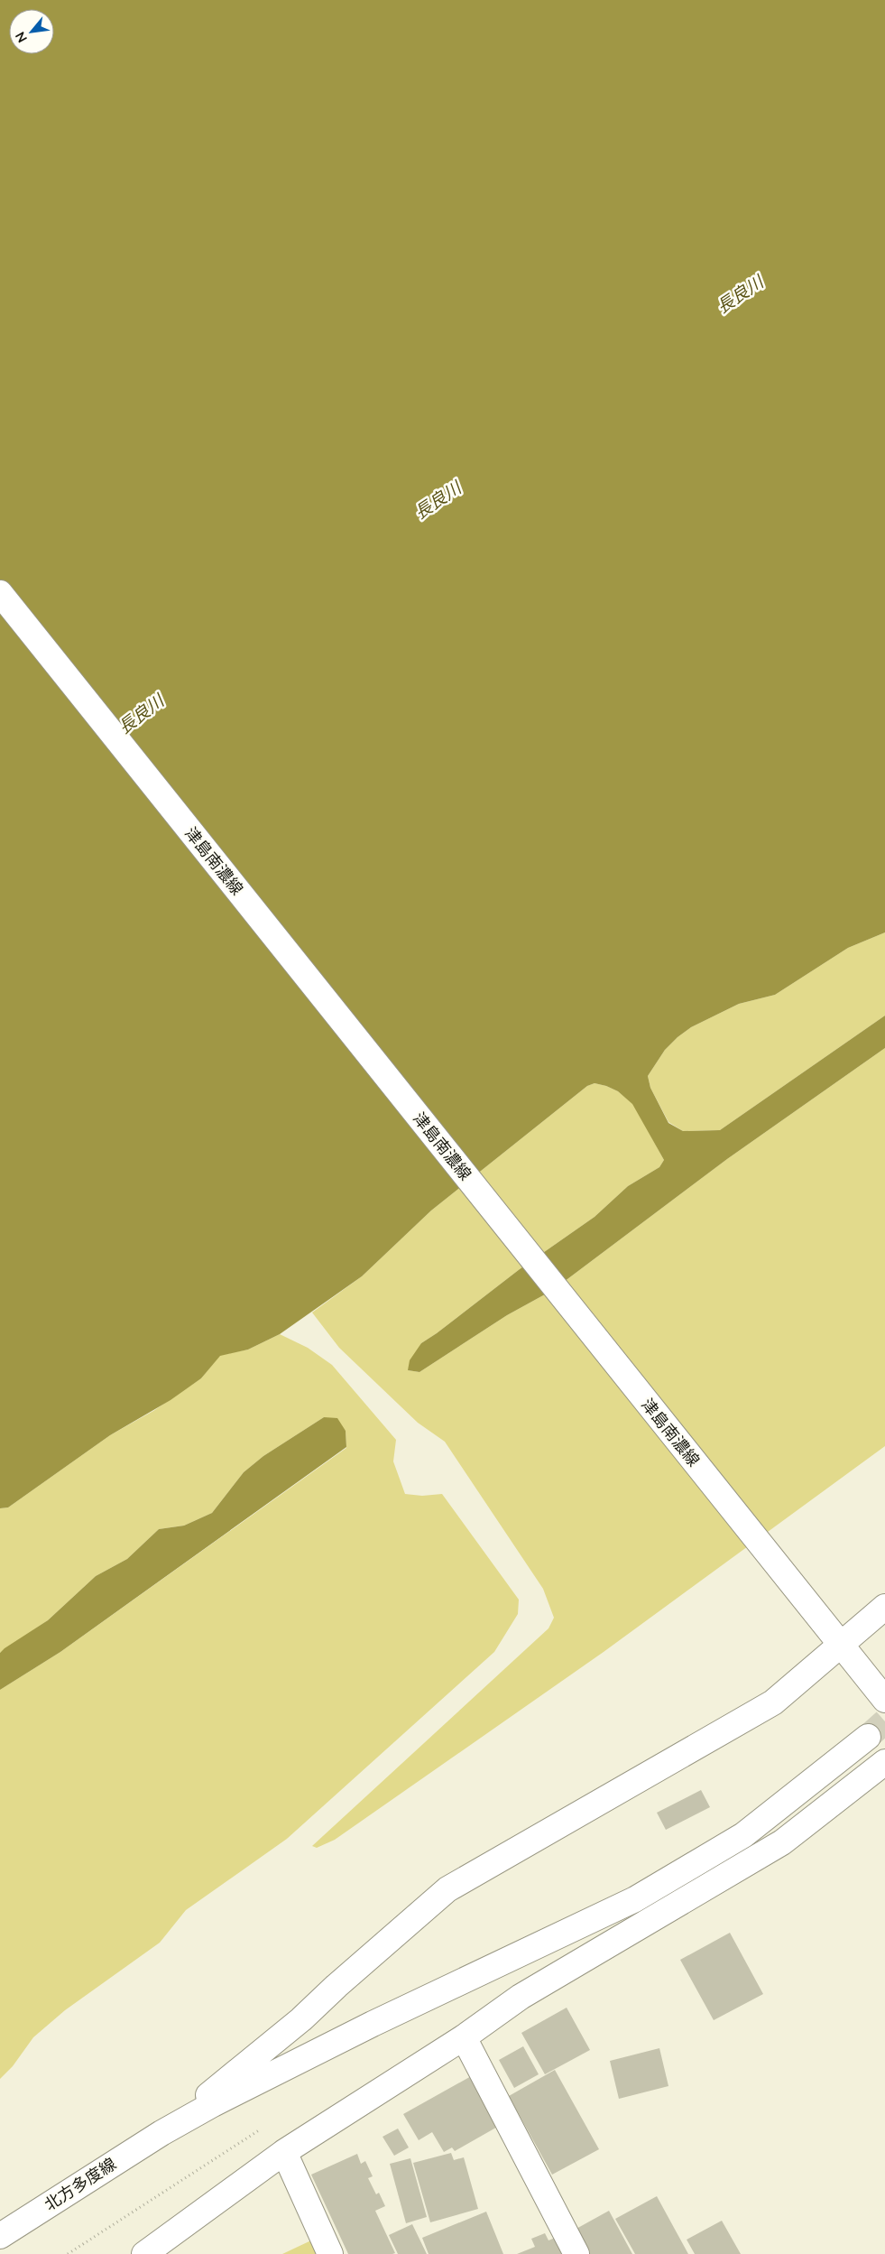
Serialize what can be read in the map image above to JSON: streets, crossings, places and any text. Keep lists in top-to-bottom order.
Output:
{
  "streets": {
    "main road": ["津島南濃線", "北方多度線"]
  },
  "water": ["長良川"],
  "north": "bottom left"
}
